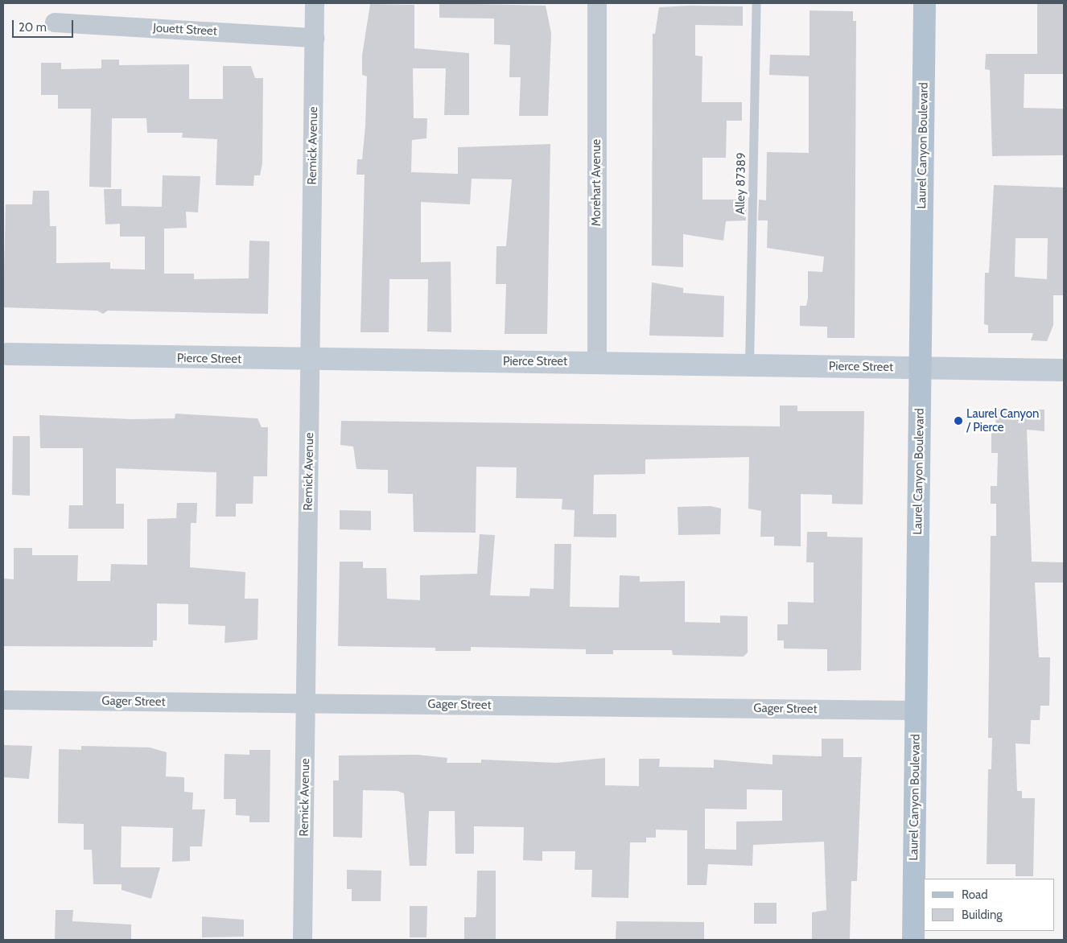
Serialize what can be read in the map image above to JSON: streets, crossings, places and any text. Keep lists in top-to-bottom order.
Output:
{
  "streets": {
    "main road": ["Laurel Canyon Boulevard"],
    "street": [
      "Jouett Street",
      "Remick Avenue",
      "Morehart Avenue",
      "Pierce Street",
      "Gager Street"
    ],
    "lane": ["Alley 87389"]
  },
  "crossings": [
    ["Jouett Street", "Remick Avenue"],
    ["Remick Avenue", "Pierce Street"],
    ["Remick Avenue", "Gager Street"],
    ["Laurel Canyon Boulevard", "Pierce Street"],
    ["Laurel Canyon Boulevard", "Gager Street"],
    ["Morehart Avenue", "Pierce Street"],
    ["Alley 87389", "Pierce Street"]
  ],
  "places": ["Laurel Canyon / Pierce"],
  "legend": ["Road", "Building"],
  "scale_bar": "20 m"
}
